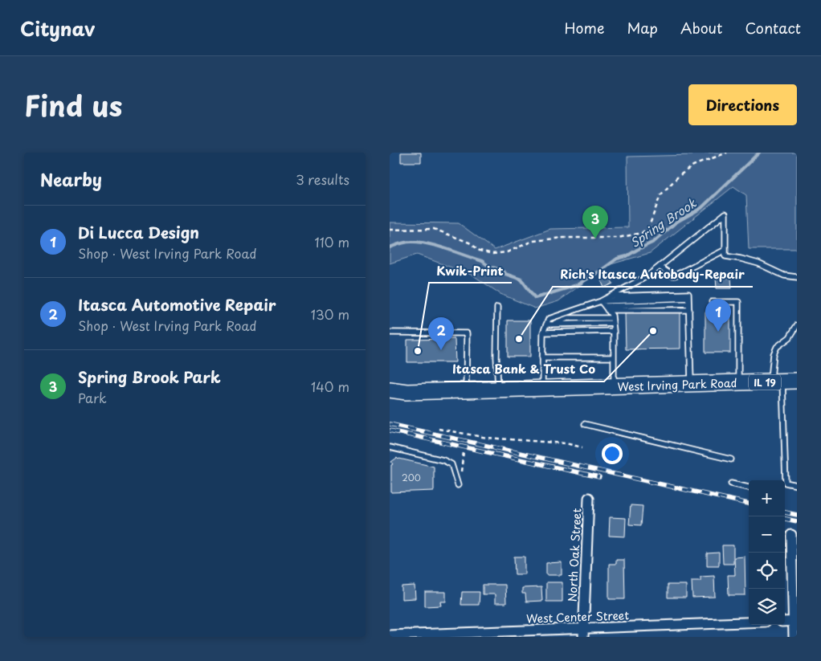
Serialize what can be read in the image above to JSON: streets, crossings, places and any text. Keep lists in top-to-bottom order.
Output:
{
  "streets": {
    "main road": ["IL 19", "West Irving Park Road"],
    "street": ["North Oak Street", "West Center Street"]
  },
  "crossings": [
    ["North Oak Street", "West Center Street"]
  ],
  "water": ["Spring Brook"],
  "places": ["Itasca Bank & Trust Co", "Rich's Itasca Autobody-Repair", "Kwik-Print"],
  "house_numbers": ["200"],
  "page": {
    "header": "Citynav",
    "nav": [
      "Home",
      "Map",
      "About",
      "Contact"
    ],
    "title": "Find us",
    "buttons": "Directions",
    "heading": ["Nearby", "3 results"],
    "list": [
      {
        "mark": "1",
        "name": "Di Lucca Design",
        "note": "Shop · West Irving Park Road",
        "value": "110 m"
      },
      {
        "mark": "2",
        "name": "Itasca Automotive Repair",
        "note": "Shop · West Irving Park Road",
        "value": "130 m"
      },
      {
        "mark": "3",
        "name": "Spring Brook Park",
        "note": "Park",
        "value": "140 m"
      }
    ],
    "pins": ["3", "1", "2"],
    "map_buttons": ["+", "−"]
  }
}
